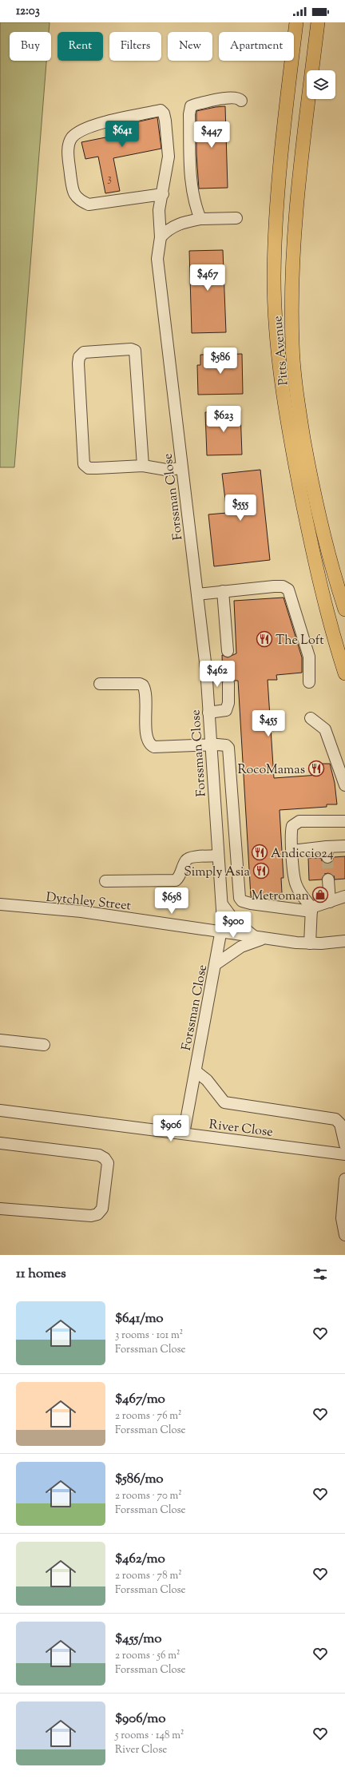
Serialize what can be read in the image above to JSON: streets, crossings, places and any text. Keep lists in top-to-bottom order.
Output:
{
  "streets": {
    "main road": ["Pitts Avenue"],
    "street": ["Forssman Close", "Dytchley Street", "River Close"]
  },
  "crossings": [
    ["Forssman Close", "Dytchley Street"],
    ["Forssman Close", "River Close"]
  ],
  "places": {
    "restaurant": [
      "The Loft",
      "RocoMamas",
      "Andiccio24",
      "Simply Asia"
    ],
    "shop": ["Metroman"]
  },
  "house_numbers": ["3"],
  "page": {
    "status": "12:03",
    "chip": [
      "Buy",
      "Rent",
      "Filters",
      "New",
      "Apartment"
    ],
    "price": [
      "$641",
      "$447",
      "$467",
      "$586",
      "$623",
      "$555",
      "$462",
      "$455",
      "$658",
      "$900",
      "$906"
    ],
    "heading": "11 homes",
    "list": [
      {
        "name": "$641/mo",
        "note": "3 rooms · 101 m² · Forssman Close"
      },
      {
        "name": "$467/mo",
        "note": "2 rooms · 76 m² · Forssman Close"
      },
      {
        "name": "$586/mo",
        "note": "2 rooms · 70 m² · Forssman Close"
      },
      {
        "name": "$462/mo",
        "note": "2 rooms · 78 m² · Forssman Close"
      },
      {
        "name": "$455/mo",
        "note": "2 rooms · 56 m² · Forssman Close"
      },
      {
        "name": "$906/mo",
        "note": "5 rooms · 148 m² · River Close"
      }
    ]
  }
}
